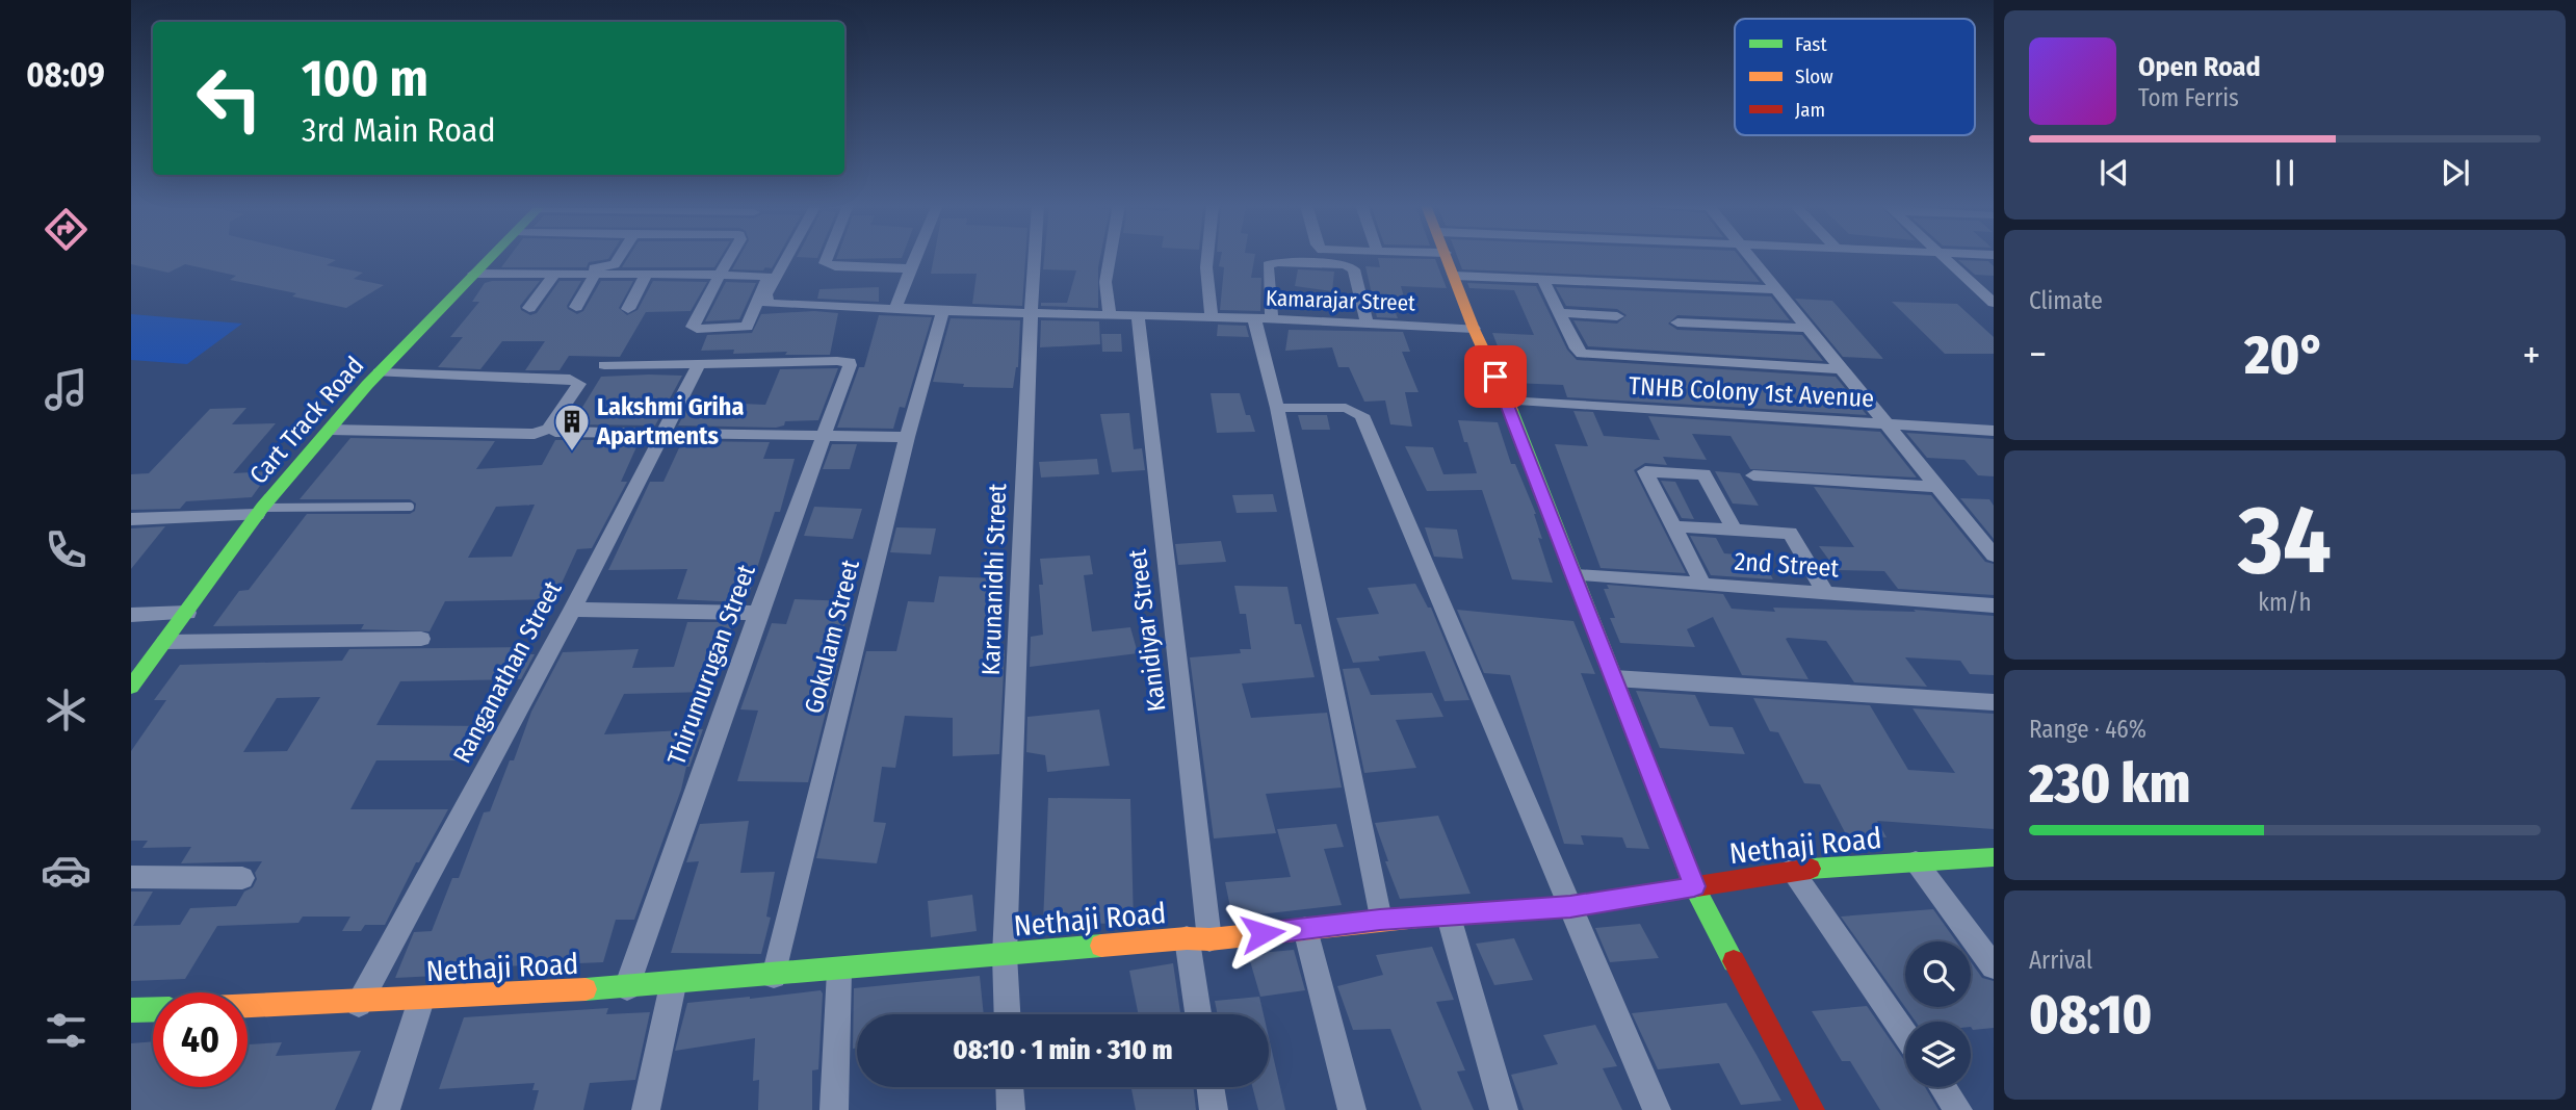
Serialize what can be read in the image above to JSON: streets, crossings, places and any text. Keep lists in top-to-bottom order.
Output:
{
  "streets": {
    "street": [
      "Kamarajar Street",
      "TNHB Colony 1st Avenue",
      "Cart Track Road",
      "2nd Street",
      "Karunanidhi Street",
      "Kanidiyar Street",
      "Gokulam Street",
      "Thirumurugan Street",
      "Ranganathan Street",
      "Nethaji Road"
    ]
  },
  "crossings": [
    ["Kamarajar Street", "Karunanidhi Street"],
    ["Kamarajar Street", "Kanidiyar Street"],
    ["Kamarajar Street", "Gokulam Street"],
    ["Karunanidhi Street", "Nethaji Road"],
    ["Kanidiyar Street", "Nethaji Road"],
    ["Gokulam Street", "Nethaji Road"],
    ["Thirumurugan Street", "Ranganathan Street"],
    ["Thirumurugan Street", "Nethaji Road"],
    ["Ranganathan Street", "Nethaji Road"]
  ],
  "places": {
    "building": ["Lakshmi Griha Apartments"]
  },
  "legend": ["Fast", "Slow", "Jam"],
  "page": {
    "tabs": "08:09",
    "turn": ["100 m", "3rd Main Road"],
    "song": ["Open Road", "Tom Ferris"],
    "tile": [
      "Climate",
      ["34", "km/h"],
      ["Range · 46%", "230 km"],
      ["Arrival", "08:10"]
    ],
    "heat": ["−", "20°", "+"],
    "limit": "40",
    "trip": "08:10 · 1 min · 310 m"
  }
}
